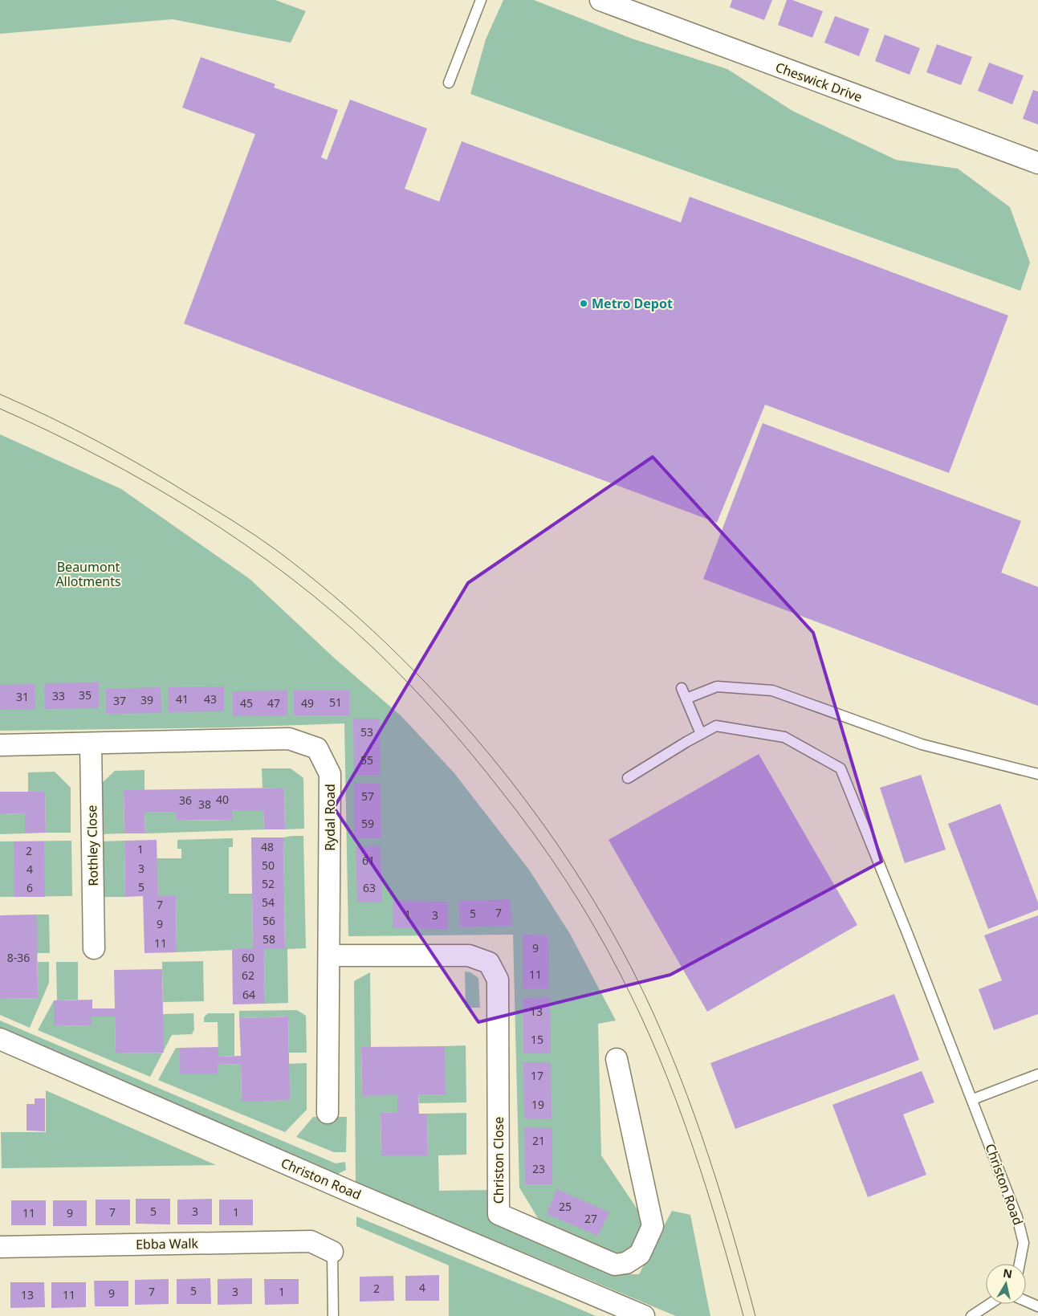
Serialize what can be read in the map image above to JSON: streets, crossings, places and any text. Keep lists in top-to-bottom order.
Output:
{
  "streets": {
    "street": [
      "Cheswick Drive",
      "Rydal Road",
      "Rothley Close",
      "Christon Close",
      "Christon Road",
      "Ebba Walk"
    ]
  },
  "crossings": [
    ["Rydal Road", "Rothley Close"],
    ["Rydal Road", "Christon Close"]
  ],
  "parks": ["Beaumont Allotments"],
  "places": ["Metro Depot"],
  "house_numbers": [
    "35",
    "33",
    "31",
    "41",
    "43",
    "39",
    "37",
    "51",
    "45",
    "47",
    "49",
    "53",
    "55",
    "57",
    "40",
    "36",
    "38",
    "59",
    "48",
    "1",
    "2",
    "61",
    "50",
    "3",
    "4",
    "52",
    "5",
    "6",
    "63",
    "54",
    "7",
    "7",
    "5",
    "1",
    "3",
    "56",
    "9",
    "58",
    "11",
    "9",
    "8-36",
    "60",
    "11",
    "62",
    "64",
    "13",
    "15",
    "17",
    "19",
    "21",
    "23",
    "25",
    "5",
    "3",
    "7",
    "1",
    "11",
    "9",
    "27",
    "4",
    "2",
    "5",
    "7",
    "3",
    "1",
    "9",
    "13",
    "11"
  ],
  "north": "top"
}
